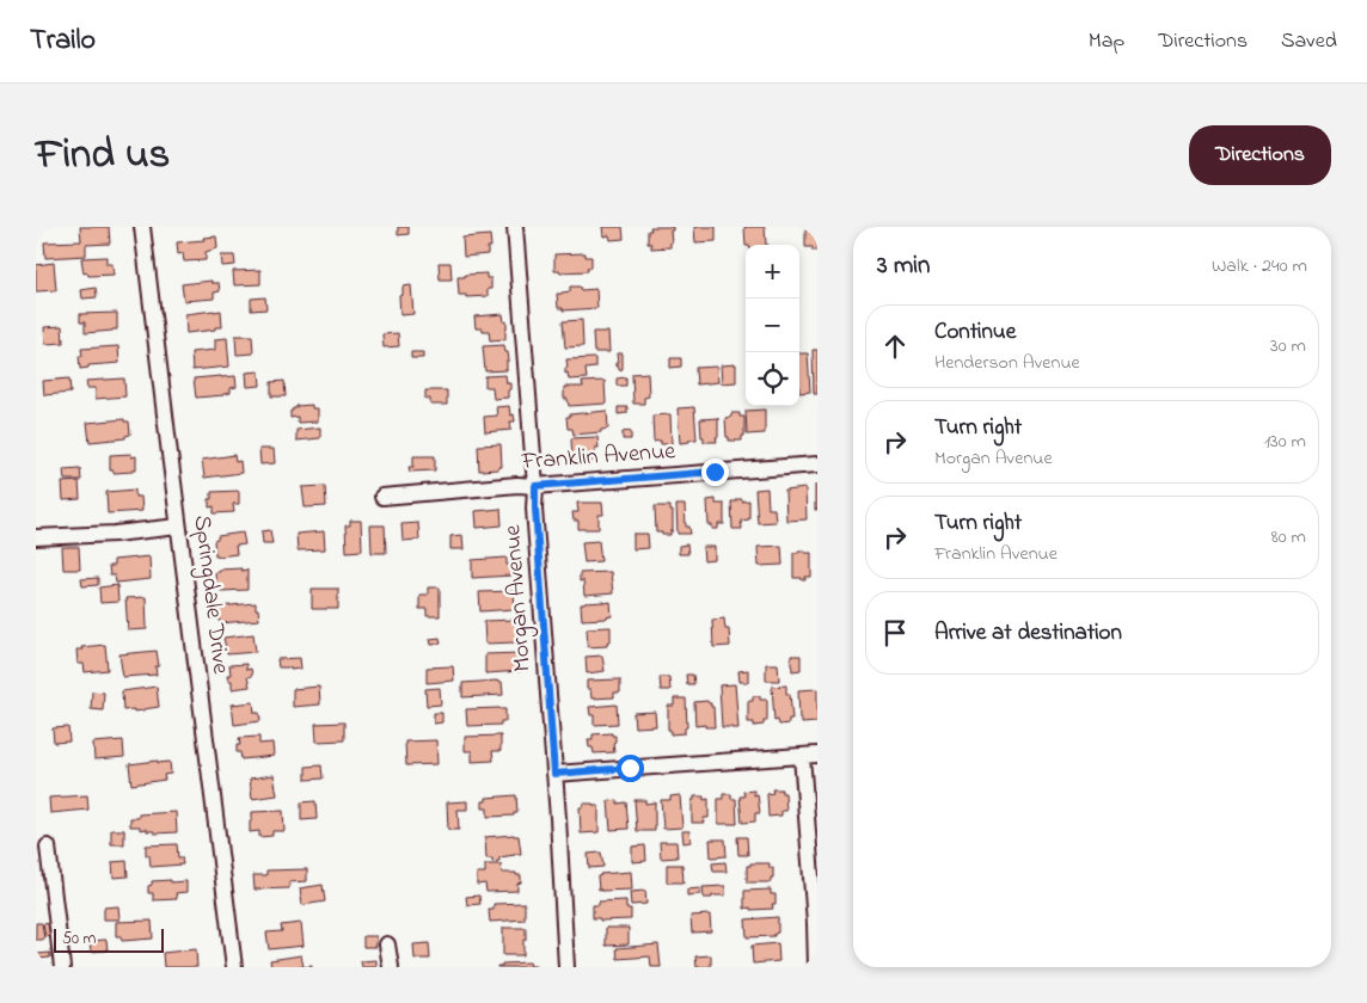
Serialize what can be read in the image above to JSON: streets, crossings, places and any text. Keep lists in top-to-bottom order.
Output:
{
  "streets": {
    "street": ["Franklin Avenue", "Springdale Drive", "Morgan Avenue"]
  },
  "crossings": [
    ["Franklin Avenue", "Morgan Avenue"]
  ],
  "scale_bar": "50 m",
  "page": {
    "header": "Trailo",
    "nav": ["Map", "Directions", "Saved"],
    "title": "Find us",
    "buttons": "Directions",
    "heading": ["3 min", "Walk · 240 m"],
    "map_buttons": ["+", "−"],
    "list": [
      ["Continue", "Henderson Avenue", "30 m"],
      ["Turn right", "Morgan Avenue", "130 m"],
      ["Turn right", "Franklin Avenue", "80 m"],
      "Arrive at destination"
    ],
    "scale": "50 m"
  }
}
